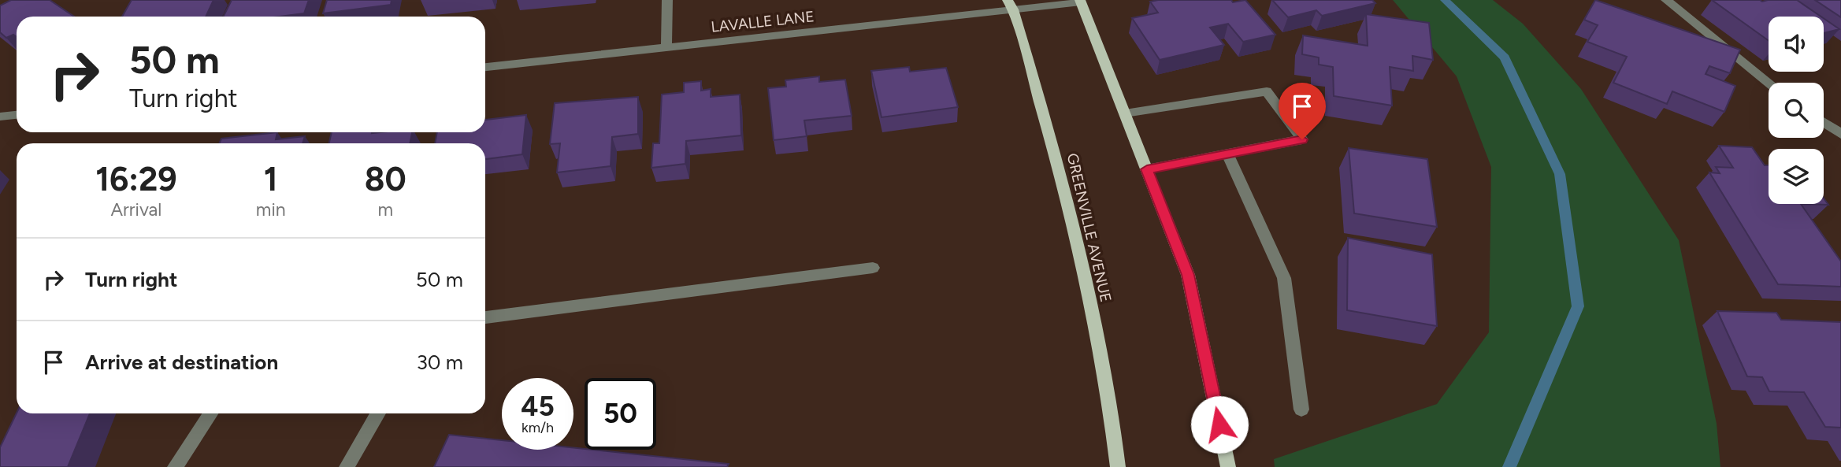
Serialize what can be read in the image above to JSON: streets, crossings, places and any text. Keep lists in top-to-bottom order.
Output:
{
  "streets": {
    "main road": ["GREENVILLE AVENUE"],
    "street": ["LAVALLE LANE"]
  },
  "crossings": [
    ["LAVALLE LANE", "GREENVILLE AVENUE"]
  ],
  "page": {
    "turn": ["50 m", "Turn right"],
    "eta": [
      "16:29",
      "Arrival",
      "1",
      "min",
      "80",
      "m"
    ],
    "list": [
      {
        "name": "Turn right",
        "value": "50 m"
      },
      {
        "name": "Arrive at destination",
        "value": "30 m"
      }
    ],
    "speed": "45 km/h",
    "limit": "50"
  }
}
